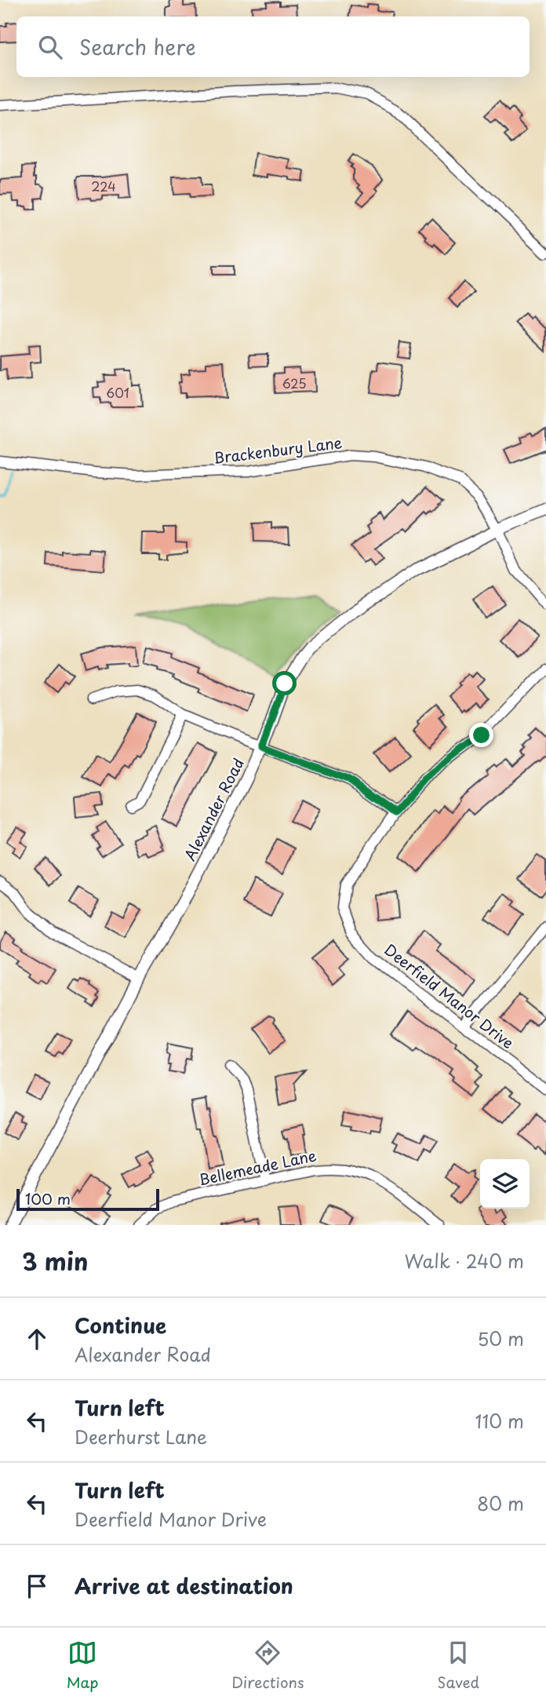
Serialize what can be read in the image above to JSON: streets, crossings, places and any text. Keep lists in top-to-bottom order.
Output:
{
  "streets": {
    "street": [
      "Brackenbury Lane",
      "Alexander Road",
      "Deerfield Manor Drive",
      "Bellemeade Lane"
    ]
  },
  "crossings": [
    ["Brackenbury Lane", "Alexander Road"]
  ],
  "house_numbers": ["224", "625", "601"],
  "scale_bar": "100 m",
  "page": {
    "search": "Search here",
    "scale": "100 m",
    "heading": ["3 min", "Walk · 240 m"],
    "list": [
      ["Continue", "Alexander Road", "50 m"],
      ["Turn left", "Deerhurst Lane", "110 m"],
      ["Turn left", "Deerfield Manor Drive", "80 m"],
      "Arrive at destination"
    ],
    "nav": ["Map", "Directions", "Saved"]
  }
}
